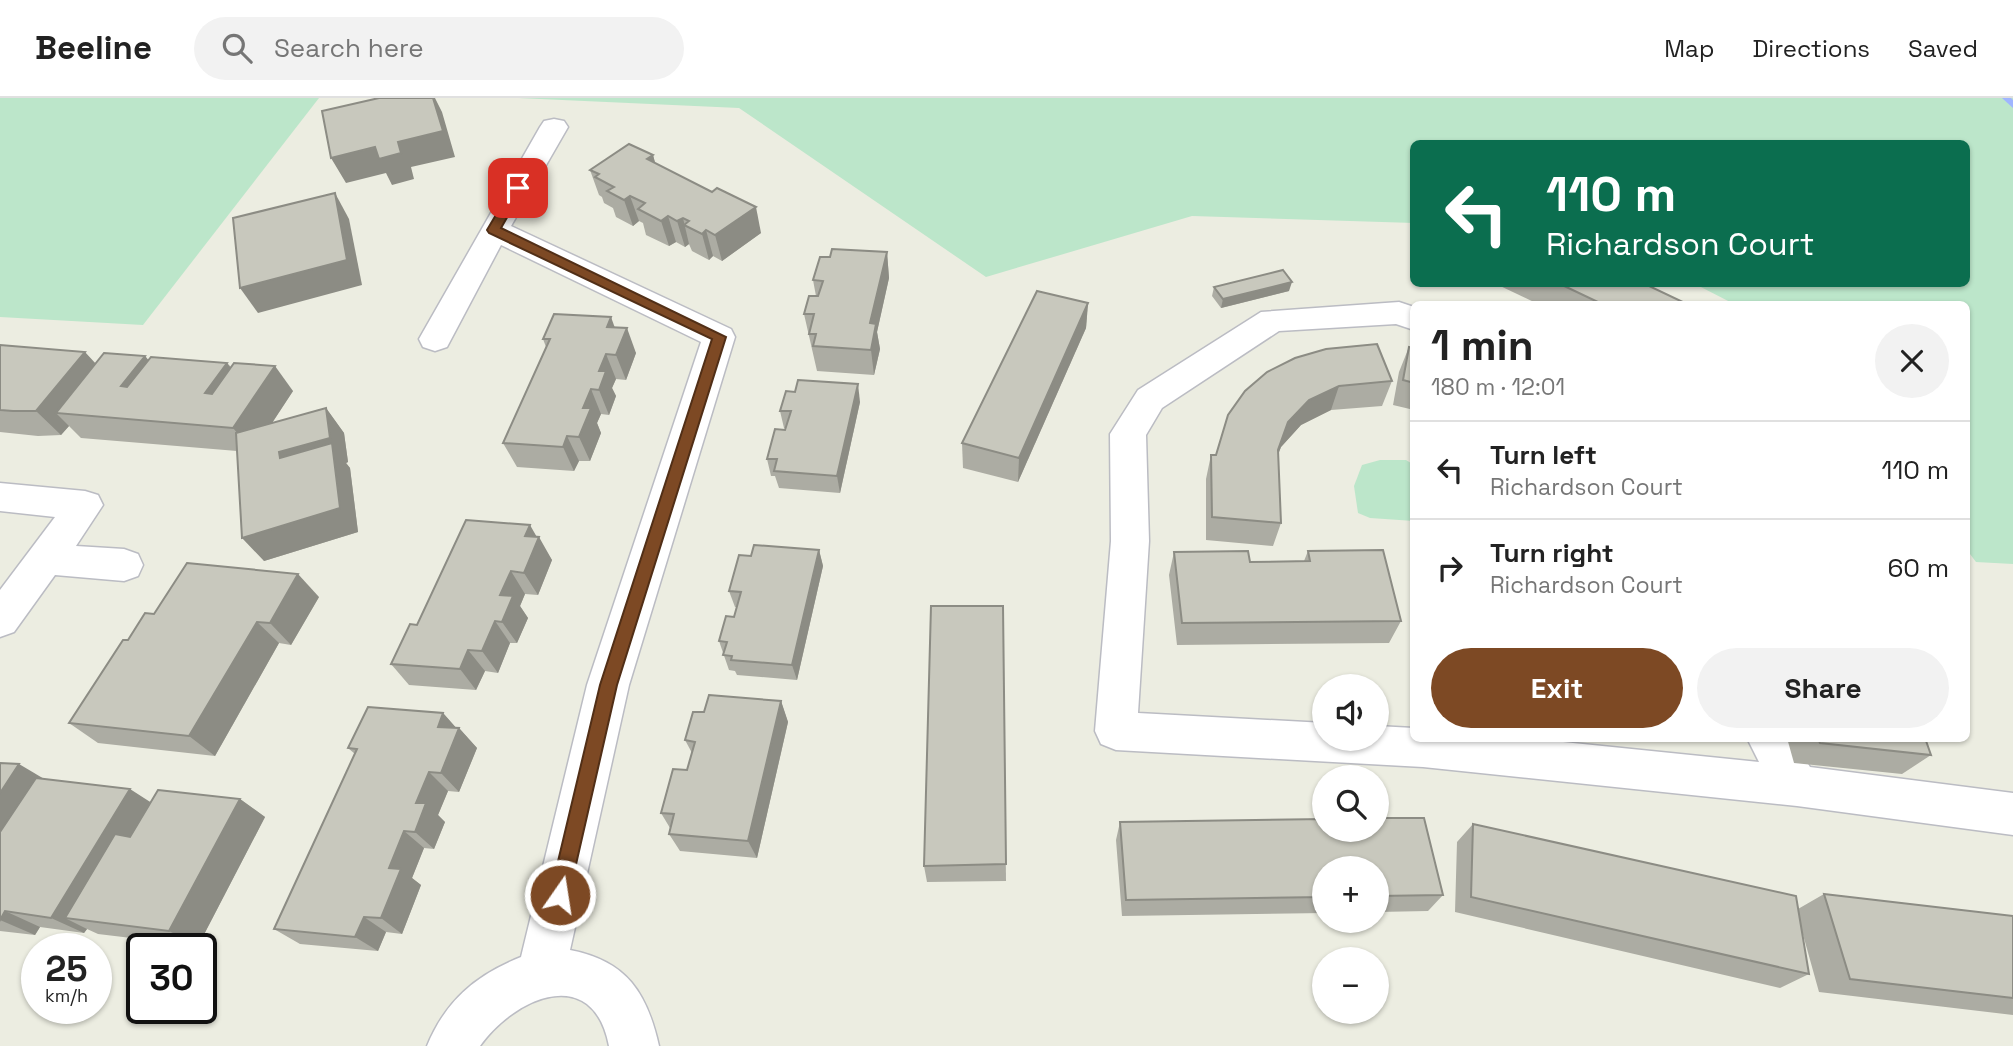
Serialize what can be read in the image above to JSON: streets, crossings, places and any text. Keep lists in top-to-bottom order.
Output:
{
  "page": {
    "header": "Beeline",
    "search": "Search here",
    "nav": ["Map", "Directions", "Saved"],
    "turn": ["110 m", "Richardson Court"],
    "heading": ["1 min", "180 m · 12:01"],
    "list": [
      {
        "name": "Turn left",
        "note": "Richardson Court",
        "value": "110 m"
      },
      {
        "name": "Turn right",
        "note": "Richardson Court",
        "value": "60 m"
      }
    ],
    "buttons": ["Exit", "Share"],
    "map_buttons": ["+", "−"],
    "speed": "25 km/h",
    "limit": "30"
  }
}
